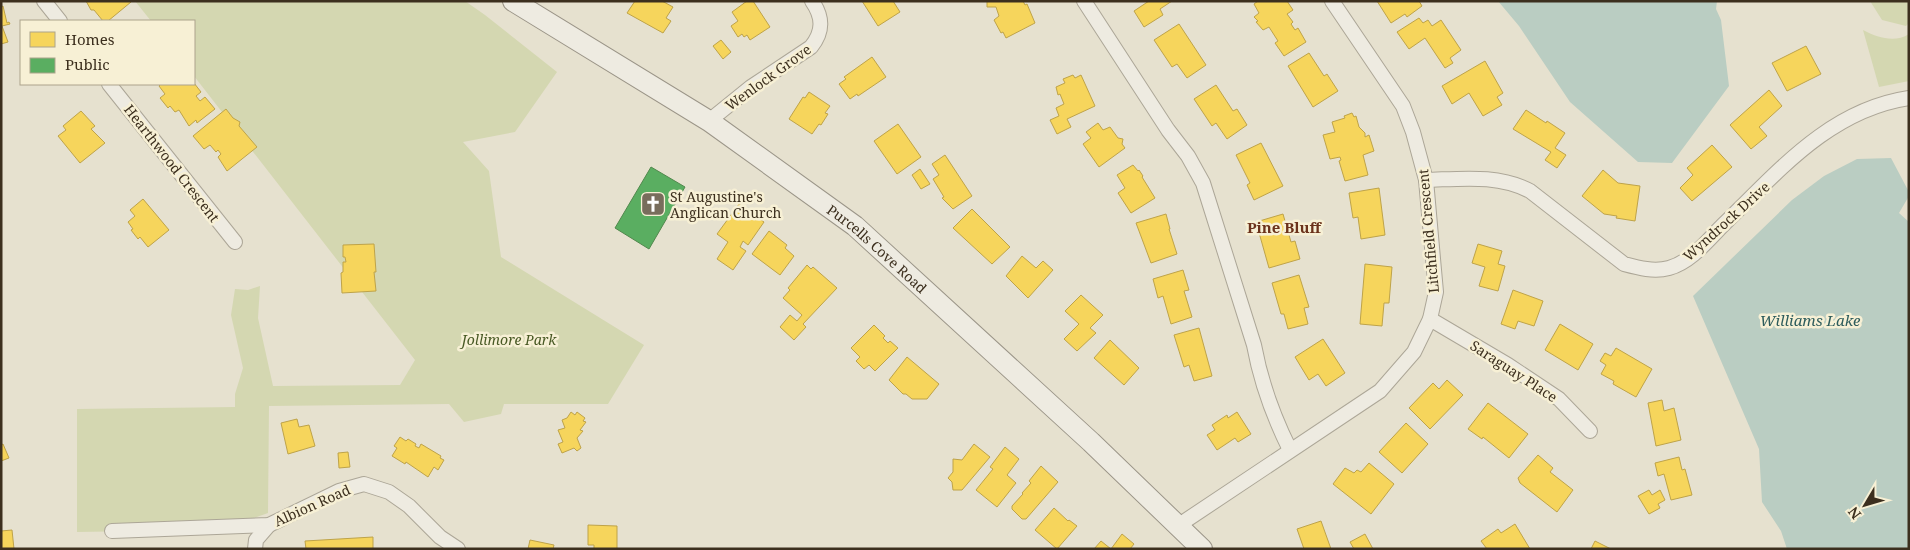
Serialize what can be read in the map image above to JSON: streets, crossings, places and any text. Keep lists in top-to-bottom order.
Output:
{
  "streets": {
    "main road": ["Purcells Cove Road"],
    "street": [
      "Wenlock Grove",
      "Hearthwood Crescent",
      "Wyndrock Drive",
      "Litchfield Crescent",
      "Saraguay Place",
      "Albion Road"
    ]
  },
  "crossings": [
    ["Wenlock Grove", "Purcells Cove Road"],
    ["Wyndrock Drive", "Litchfield Crescent"],
    ["Litchfield Crescent", "Purcells Cove Road"],
    ["Litchfield Crescent", "Saraguay Place"]
  ],
  "districts": ["Pine Bluff"],
  "water": ["Williams Lake"],
  "parks": ["Jollimore Park"],
  "places": {
    "church": ["St Augustine's Anglican Church"]
  },
  "legend": ["Homes", "Public"],
  "north": "bottom left"
}
